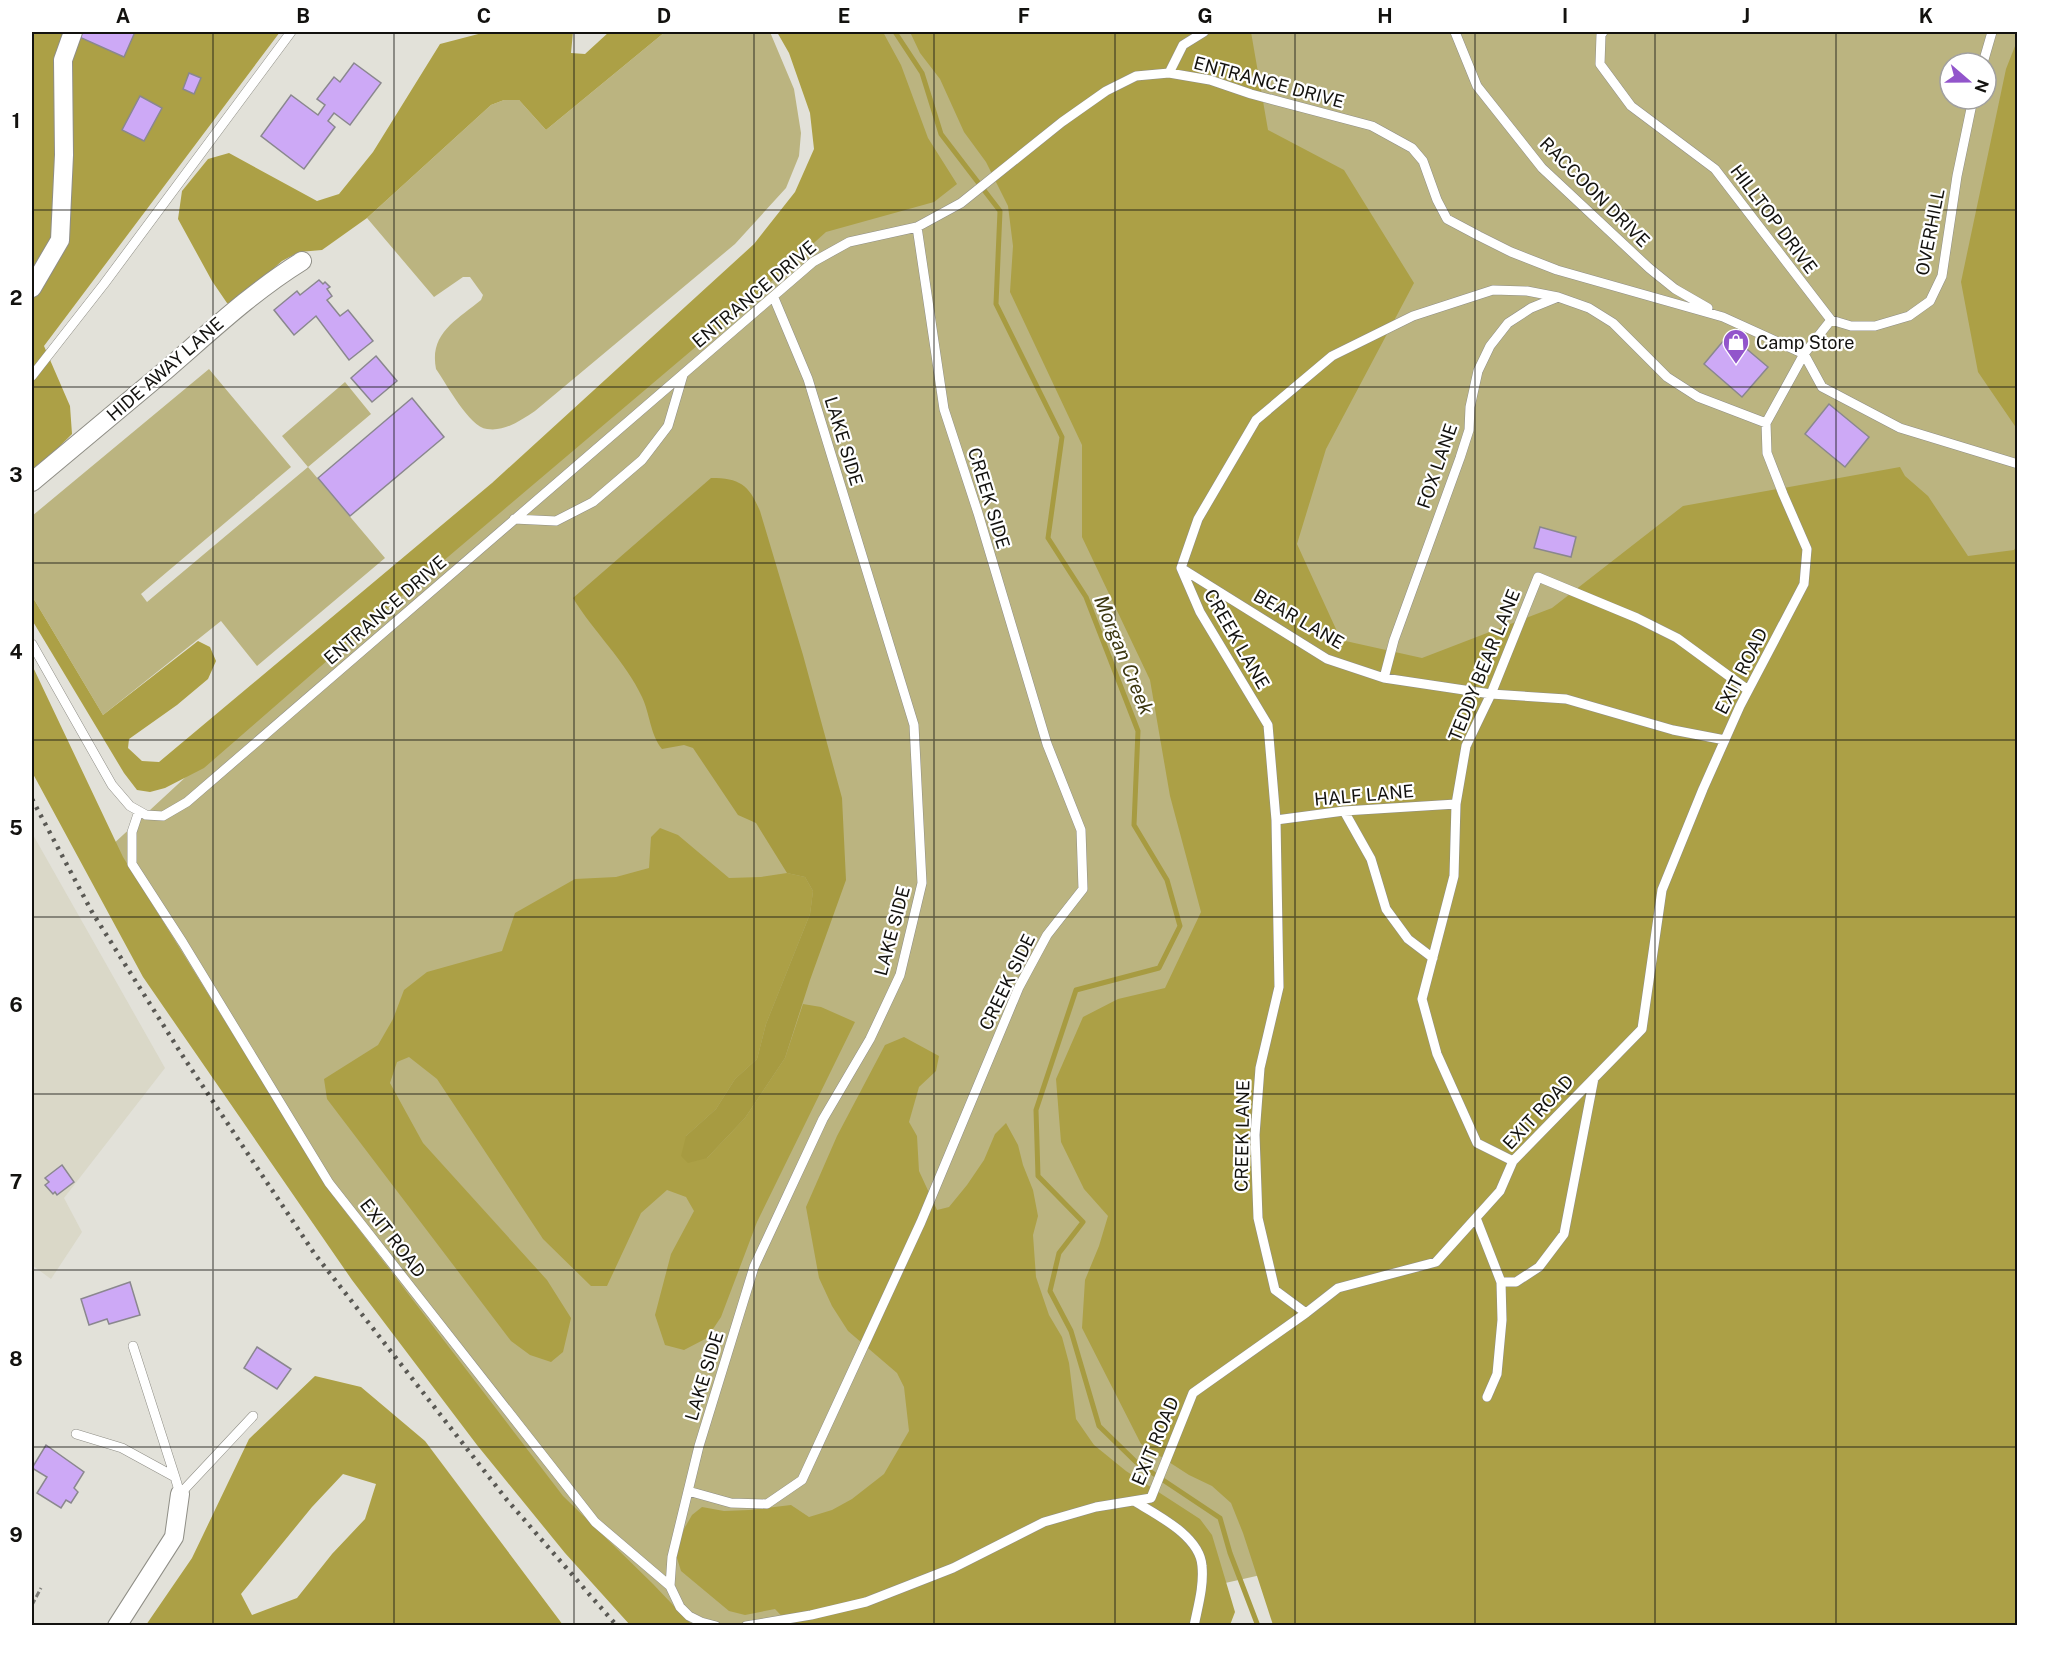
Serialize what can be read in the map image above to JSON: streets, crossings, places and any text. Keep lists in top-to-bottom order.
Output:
{
  "streets": {
    "street": ["HIDE AWAY LANE"],
    "lane": [
      "ENTRANCE DRIVE",
      "RACCOON DRIVE",
      "HILLTOP DRIVE",
      "OVERHILL",
      "LAKE SIDE",
      "FOX LANE",
      "CREEK SIDE",
      "BEAR LANE",
      "CREEK LANE",
      "TEDDY BEAR LANE",
      "EXIT ROAD",
      "HALF LANE"
    ]
  },
  "crossings": [
    ["ENTRANCE DRIVE", "RACCOON DRIVE"],
    ["ENTRANCE DRIVE", "LAKE SIDE"],
    ["ENTRANCE DRIVE", "CREEK SIDE"],
    ["ENTRANCE DRIVE", "EXIT ROAD"],
    ["HILLTOP DRIVE", "OVERHILL"],
    ["LAKE SIDE", "CREEK SIDE"],
    ["LAKE SIDE", "EXIT ROAD"],
    ["FOX LANE", "BEAR LANE"],
    ["BEAR LANE", "CREEK LANE"],
    ["BEAR LANE", "TEDDY BEAR LANE"],
    ["BEAR LANE", "EXIT ROAD"],
    ["CREEK LANE", "EXIT ROAD"],
    ["CREEK LANE", "HALF LANE"],
    ["TEDDY BEAR LANE", "EXIT ROAD"],
    ["TEDDY BEAR LANE", "HALF LANE"]
  ],
  "water": ["Morgan Creek"],
  "places": {
    "shop": ["Camp Store"]
  },
  "north": "right",
  "grid": {
    "columns": [
      "A",
      "B",
      "C",
      "D",
      "E",
      "F",
      "G",
      "H",
      "I",
      "J",
      "K"
    ],
    "rows": [
      "1",
      "2",
      "3",
      "4",
      "5",
      "6",
      "7",
      "8",
      "9"
    ]
  }
}
